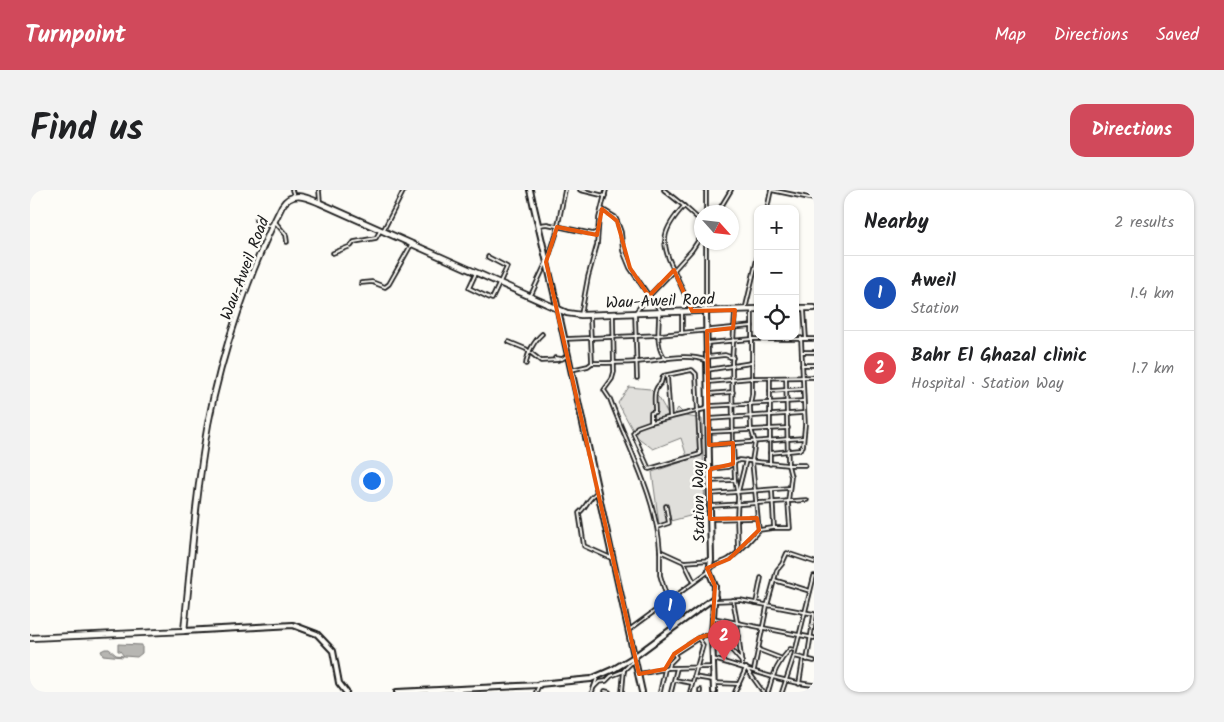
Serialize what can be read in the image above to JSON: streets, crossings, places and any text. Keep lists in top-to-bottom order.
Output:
{
  "streets": {
    "main road": ["Wau-Aweil Road"],
    "street": ["Station Way"]
  },
  "crossings": [
    ["Wau-Aweil Road", "Station Way"]
  ],
  "north": "bottom right",
  "page": {
    "header": "Turnpoint",
    "nav": ["Map", "Directions", "Saved"],
    "title": "Find us",
    "buttons": "Directions",
    "heading": ["Nearby", "2 results"],
    "map_buttons": ["+", "−"],
    "list": [
      {
        "mark": "1",
        "name": "Aweil",
        "note": "Station",
        "value": "1.4 km"
      },
      {
        "mark": "2",
        "name": "Bahr El Ghazal clinic",
        "note": "Hospital · Station Way",
        "value": "1.7 km"
      }
    ],
    "pins": ["1", "2"]
  }
}
